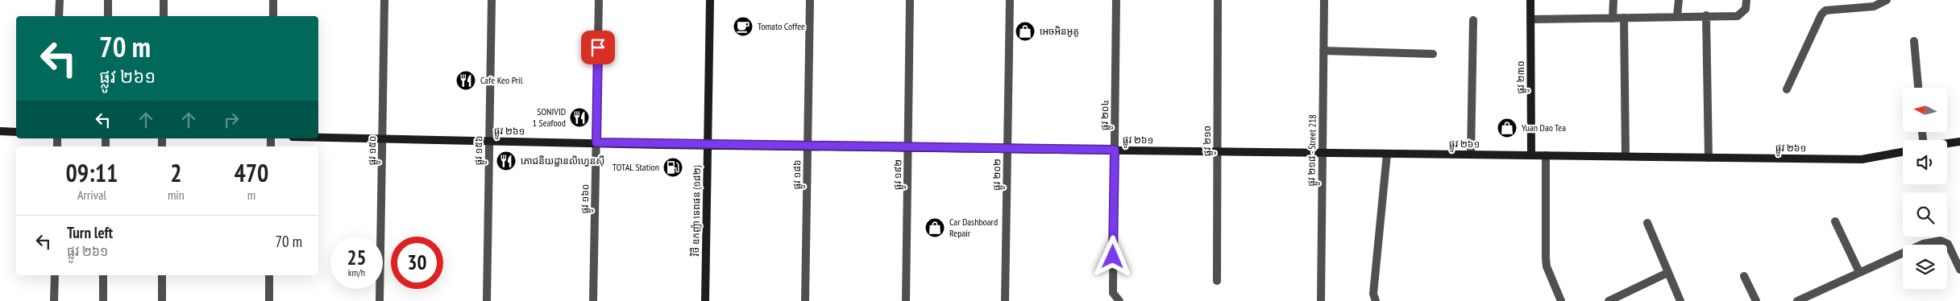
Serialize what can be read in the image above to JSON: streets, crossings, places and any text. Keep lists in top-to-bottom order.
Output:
{
  "streets": {
    "street": [
      "ផ្លូវ ២៣០",
      "ផ្លូវ ២០៤",
      "ផ្លូវ ២៦១",
      "ផ្លូវ ២១០",
      "ផ្លូវ ១៥០",
      "ផ្លូវ ១៥៦",
      "ផ្លូវ ២១៨ - Street 218",
      "ផ្លូវ ១៨៦",
      "ផ្លូវ ១៩២",
      "ផ្លូវ ២០២",
      "ផ្លូវ ១៦០",
      "វិថី ឧកញ៉ា ទេពផន (១៨២)"
    ]
  },
  "crossings": [
    ["ផ្លូវ ២៣០", "ផ្លូវ ២៦១"],
    ["ផ្លូវ ២០៤", "ផ្លូវ ២៦១"],
    ["ផ្លូវ ២៦១", "ផ្លូវ ២១០"],
    ["ផ្លូវ ២៦១", "ផ្លូវ ១៥០"],
    ["ផ្លូវ ២៦១", "ផ្លូវ ១៥៦"],
    ["ផ្លូវ ២៦១", "ផ្លូវ ២១៨ - Street 218"],
    ["ផ្លូវ ២៦១", "ផ្លូវ ១៨៦"],
    ["ផ្លូវ ២៦១", "ផ្លូវ ១៩២"],
    ["ផ្លូវ ២៦១", "ផ្លូវ ២០២"],
    ["ផ្លូវ ២៦១", "ផ្លូវ ១៦០"],
    ["ផ្លូវ ២៦១", "វិថី ឧកញ៉ា ទេពផន (១៨២)"]
  ],
  "places": {
    "cafe": ["Tomato Coffee"],
    "shop": ["អេចអិនអូតូ", "Yuan Dao Tea", "Car Dashboard Repair"],
    "restaurant": ["Cafe Keo Pril", "SONIVID 1 Seafood", "ភោជនីយដ្ឋានលិហ្វេនសុី"],
    "fuel station": ["TOTAL Station"]
  },
  "north": "left",
  "page": {
    "turn": ["70 m", "ផ្លូវ ២៦១"],
    "eta": [
      "09:11",
      "Arrival",
      "2",
      "min",
      "470",
      "m"
    ],
    "list": [
      {
        "name": "Turn left",
        "note": "ផ្លូវ ២៦១",
        "value": "70 m"
      }
    ],
    "speed": "25 km/h",
    "limit": "30"
  }
}
